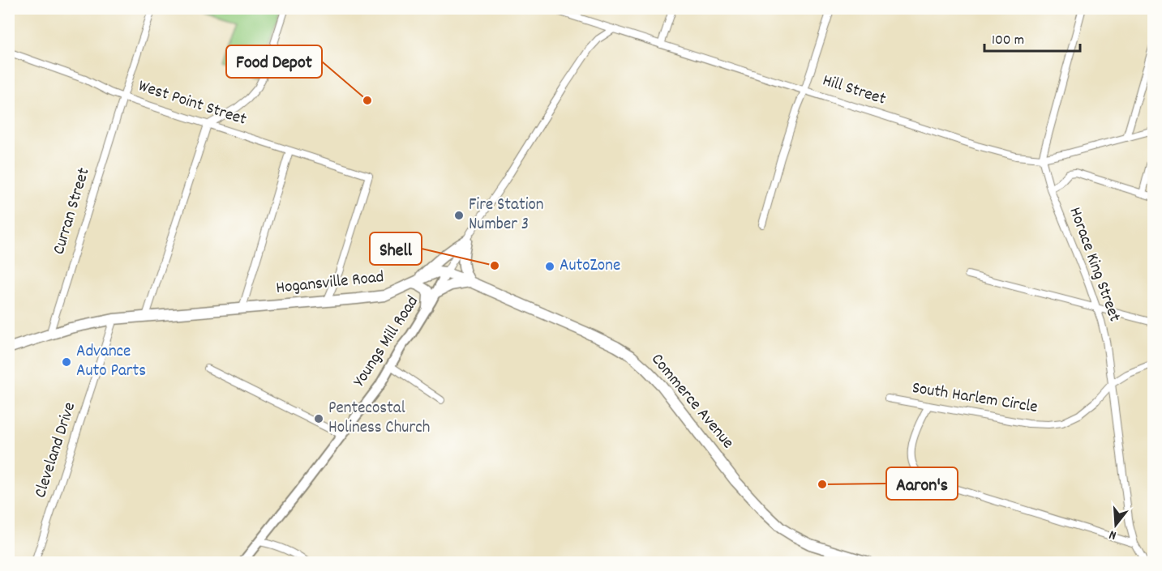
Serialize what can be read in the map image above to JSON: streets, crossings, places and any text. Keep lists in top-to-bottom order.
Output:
{
  "streets": {
    "main road": ["Hogansville Road", "Commerce Avenue"],
    "street": [
      "Hill Street",
      "West Point Street",
      "Curran Street",
      "Horace King Street",
      "Youngs Mill Road",
      "South Harlem Circle",
      "Cleveland Drive"
    ]
  },
  "crossings": [
    ["Hill Street", "Horace King Street"],
    ["West Point Street", "Curran Street"],
    ["West Point Street", "Hogansville Road"],
    ["Curran Street", "Hogansville Road"],
    ["Horace King Street", "South Harlem Circle"],
    ["Hogansville Road", "Youngs Mill Road"],
    ["Hogansville Road", "Commerce Avenue"],
    ["Hogansville Road", "Cleveland Drive"],
    ["Youngs Mill Road", "Commerce Avenue"]
  ],
  "places": [
    "Food Depot",
    "Fire Station Number 3",
    "Shell",
    "AutoZone",
    "Advance Auto Parts",
    "Pentecostal Holiness Church",
    "Aaron's"
  ],
  "scale_bar": "100 m",
  "north": "bottom"
}
